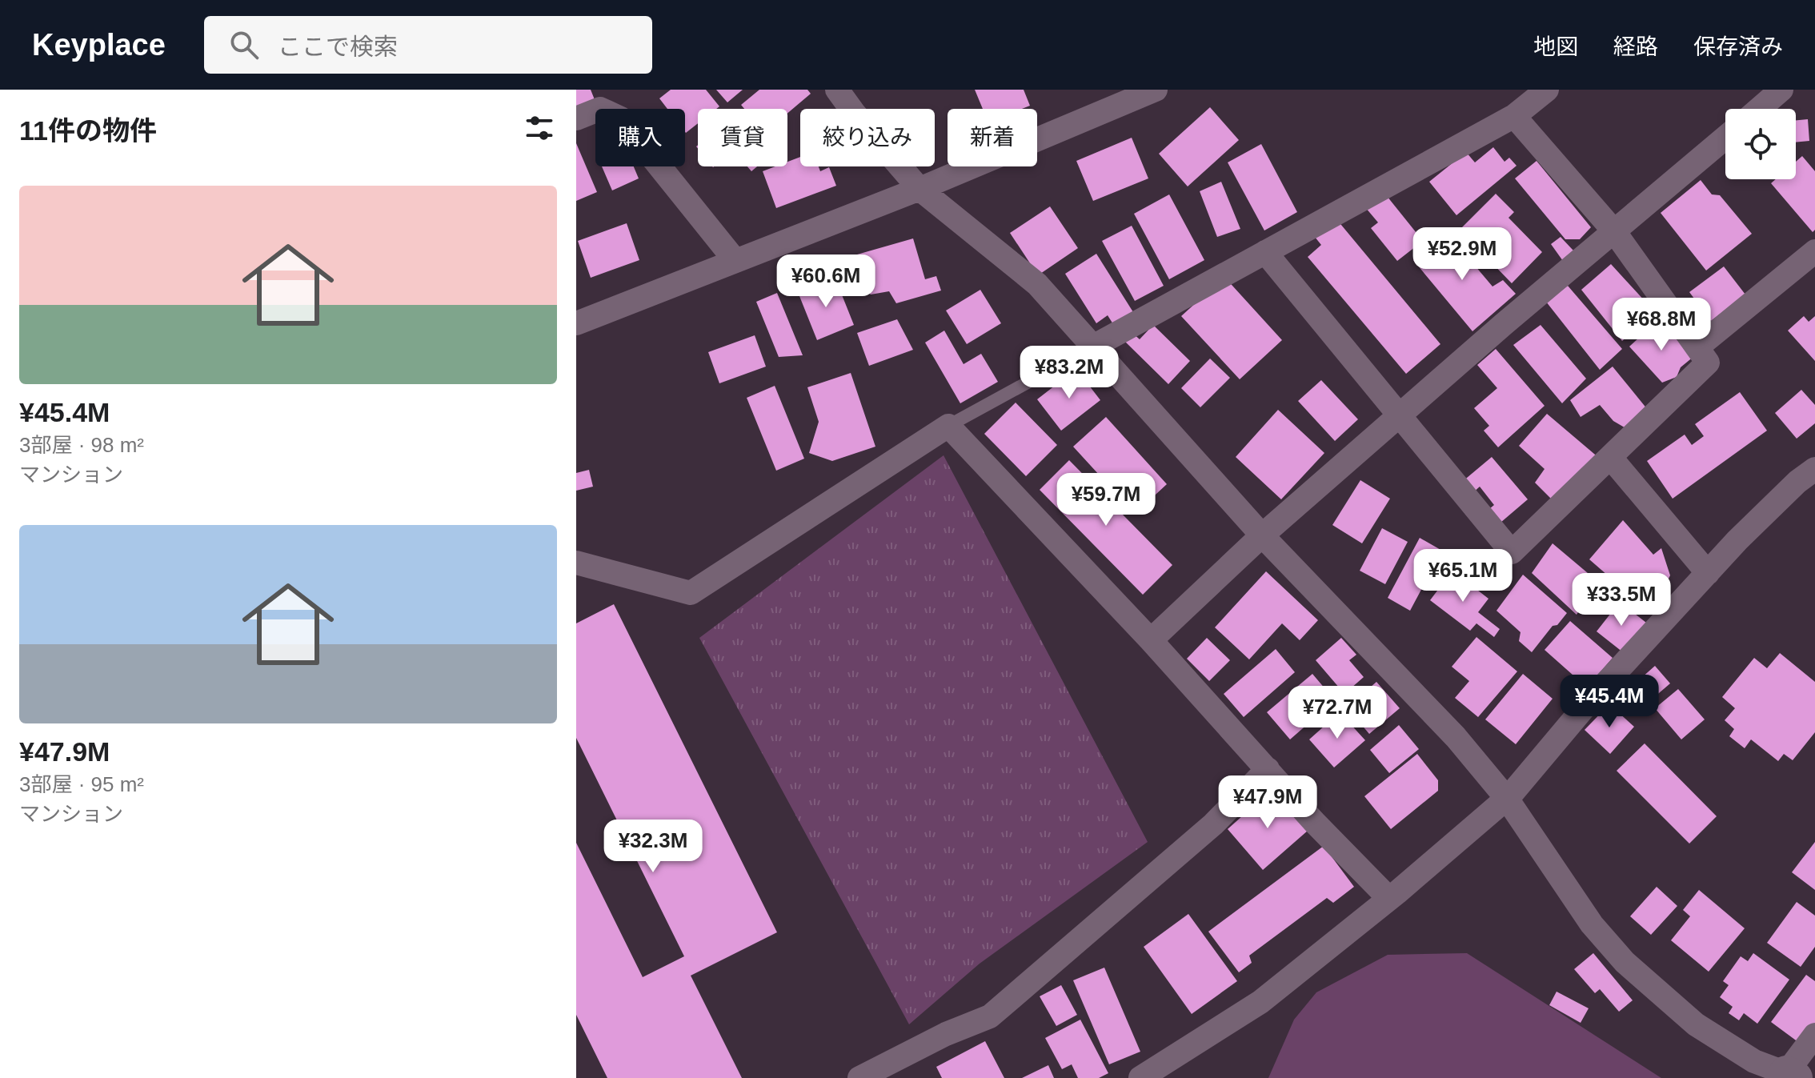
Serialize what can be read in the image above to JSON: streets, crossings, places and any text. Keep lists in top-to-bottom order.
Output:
{
  "page": {
    "header": "Keyplace",
    "search": "ここで検索",
    "nav": ["地図", "経路", "保存済み"],
    "heading": "11件の物件",
    "chip": [
      "購入",
      "賃貸",
      "絞り込み",
      "新着"
    ],
    "list": [
      {
        "name": "¥45.4M",
        "note": "3部屋 · 98 m² · マンション"
      },
      {
        "name": "¥47.9M",
        "note": "3部屋 · 95 m² · マンション"
      }
    ],
    "price": [
      "¥52.9M",
      "¥60.6M",
      "¥68.8M",
      "¥83.2M",
      "¥59.7M",
      "¥65.1M",
      "¥33.5M",
      "¥45.4M",
      "¥72.7M",
      "¥47.9M",
      "¥32.3M"
    ]
  }
}
